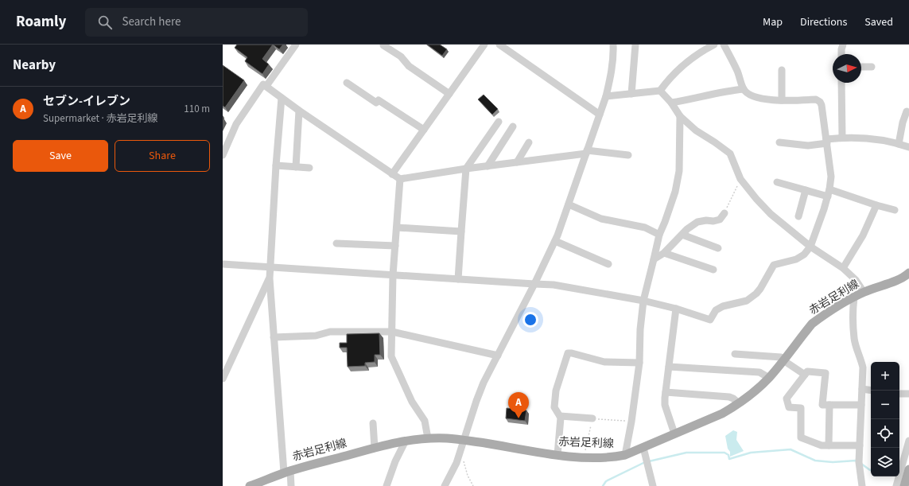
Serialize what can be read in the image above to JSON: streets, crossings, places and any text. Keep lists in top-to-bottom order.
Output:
{
  "streets": {
    "main road": ["赤岩足利線"]
  },
  "north": "right",
  "page": {
    "header": "Roamly",
    "search": "Search here",
    "nav": ["Map", "Directions", "Saved"],
    "heading": "Nearby",
    "list": [
      {
        "mark": "A",
        "name": "セブン-イレブン",
        "note": "Supermarket · 赤岩足利線",
        "value": "110 m"
      }
    ],
    "buttons": ["Save", "Share"],
    "map_buttons": ["+", "−"],
    "pins": "A"
  }
}
